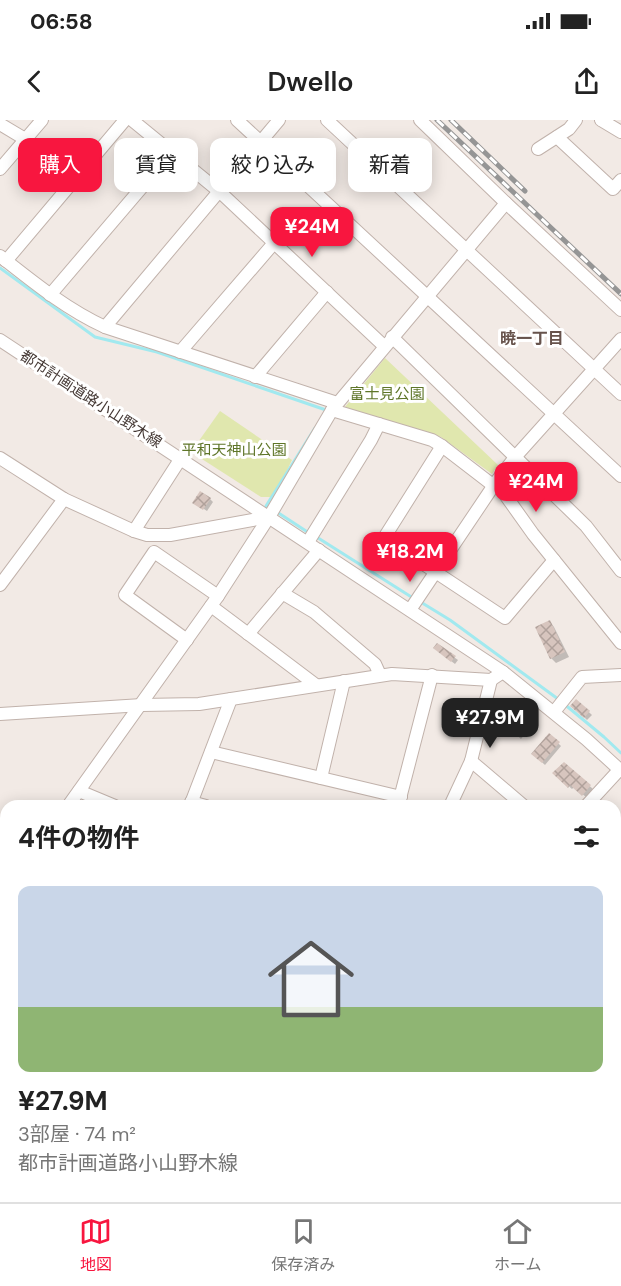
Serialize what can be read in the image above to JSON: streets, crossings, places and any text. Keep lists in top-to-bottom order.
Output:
{
  "streets": {
    "street": ["都市計画道路小山野木線"]
  },
  "districts": ["暁一丁目"],
  "parks": ["富士見公園", "平和天神山公園"],
  "page": {
    "status": "06:58",
    "header": "Dwello",
    "chip": [
      "購入",
      "賃貸",
      "絞り込み",
      "新着"
    ],
    "price": [
      "¥24M",
      "¥24M",
      "¥18.2M",
      "¥27.9M"
    ],
    "heading": "4件の物件",
    "list": [
      {
        "name": "¥27.9M",
        "note": "3部屋 · 74 m² · 都市計画道路小山野木線"
      }
    ],
    "tabs": ["地図", "保存済み", "ホーム"]
  }
}
